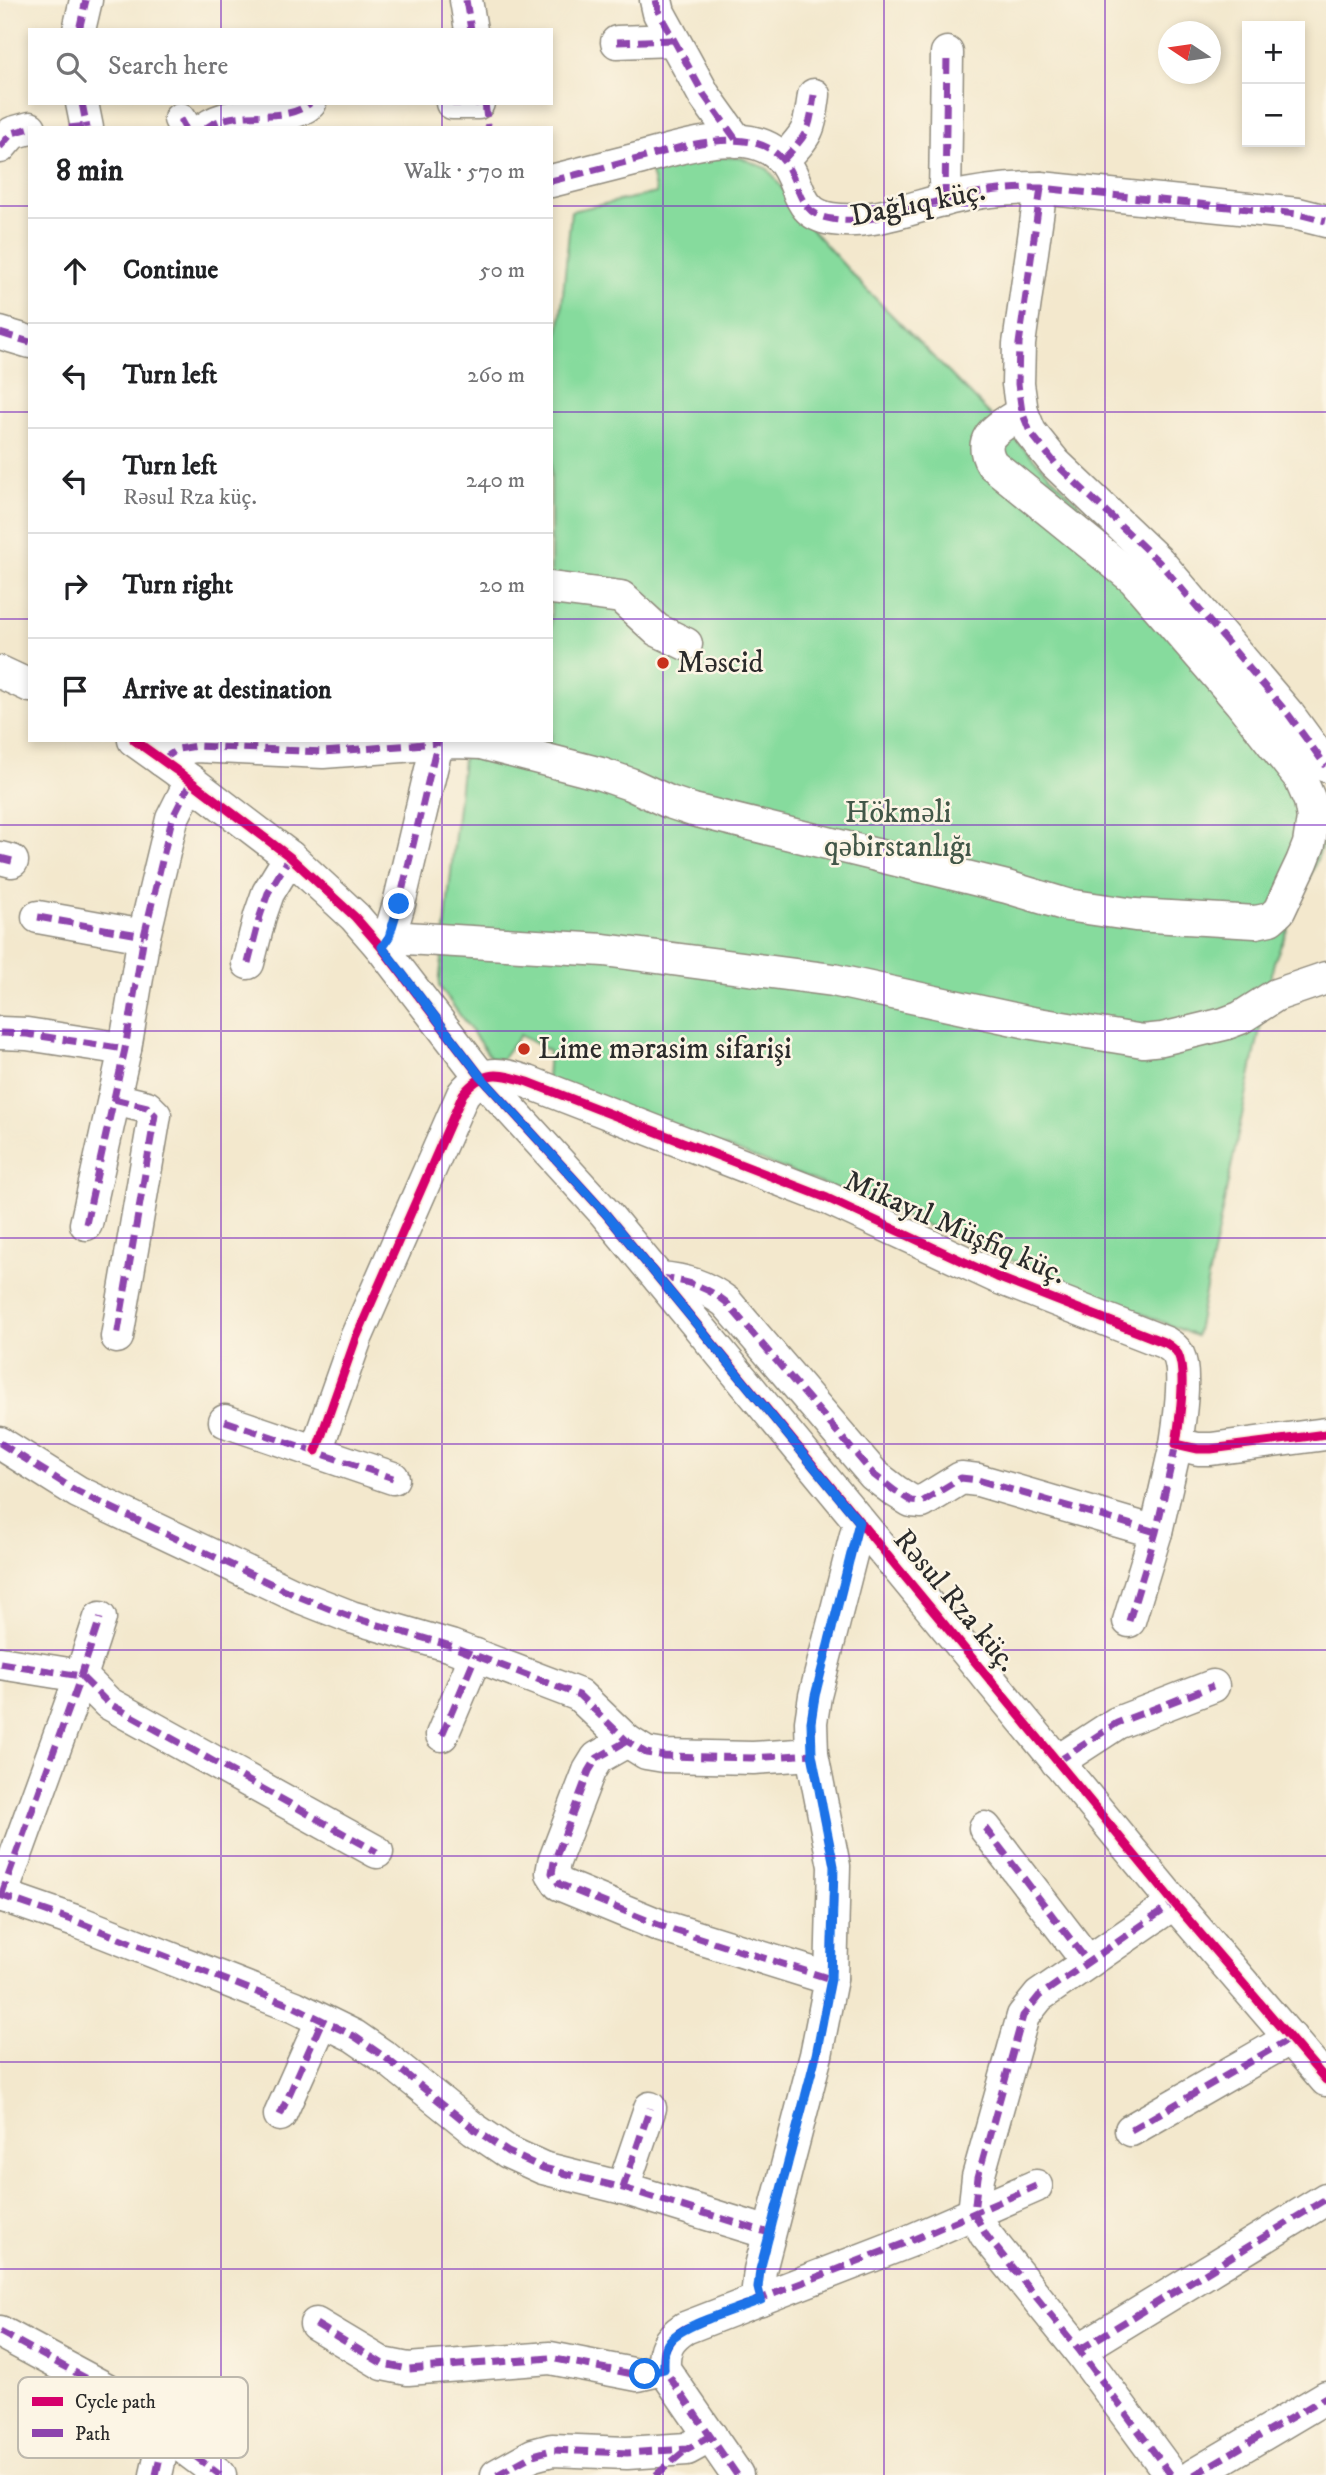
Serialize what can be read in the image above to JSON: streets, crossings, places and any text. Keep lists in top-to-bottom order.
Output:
{
  "streets": {
    "street": ["Dağlıq küç.", "Mikayıl Müşfiq küç.", "Rəsul Rza küç."]
  },
  "crossings": [
    ["Mikayıl Müşfiq küç.", "Rəsul Rza küç."]
  ],
  "parks": ["Hökməli qəbirstanlığı"],
  "places": ["Məscid", "Lime mərasim sifarişi"],
  "legend": ["Cycle path", "Path"],
  "north": "left",
  "page": {
    "map_buttons": ["+", "−"],
    "search": "Search here",
    "heading": ["8 min", "Walk · 570 m"],
    "list": [
      ["Continue", "50 m"],
      ["Turn left", "260 m"],
      ["Turn left", "Rəsul Rza küç.", "240 m"],
      ["Turn right", "20 m"],
      "Arrive at destination"
    ]
  }
}
